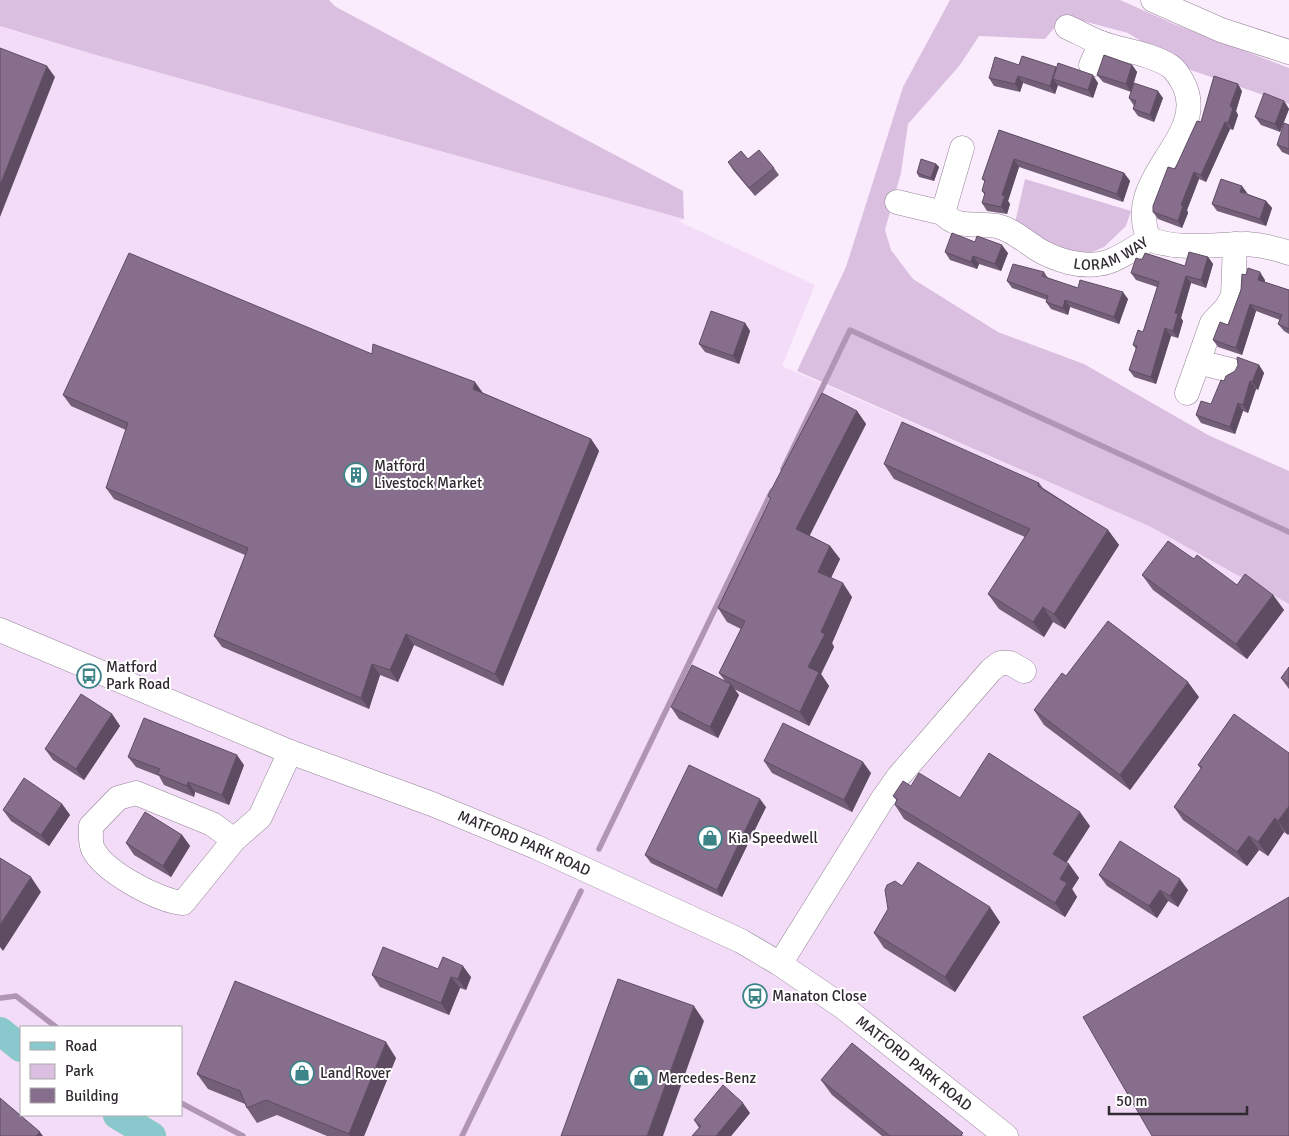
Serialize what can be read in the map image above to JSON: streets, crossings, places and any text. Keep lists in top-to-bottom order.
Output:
{
  "streets": {
    "street": ["LORAM WAY", "MATFORD PARK ROAD"]
  },
  "places": {
    "building": ["Matford Livestock Market"],
    "bus stop": ["Matford Park Road", "Manaton Close"],
    "shop": ["Kia Speedwell", "Land Rover", "Mercedes-Benz"]
  },
  "legend": ["Road", "Park", "Building"],
  "scale_bar": "50 m"
}
